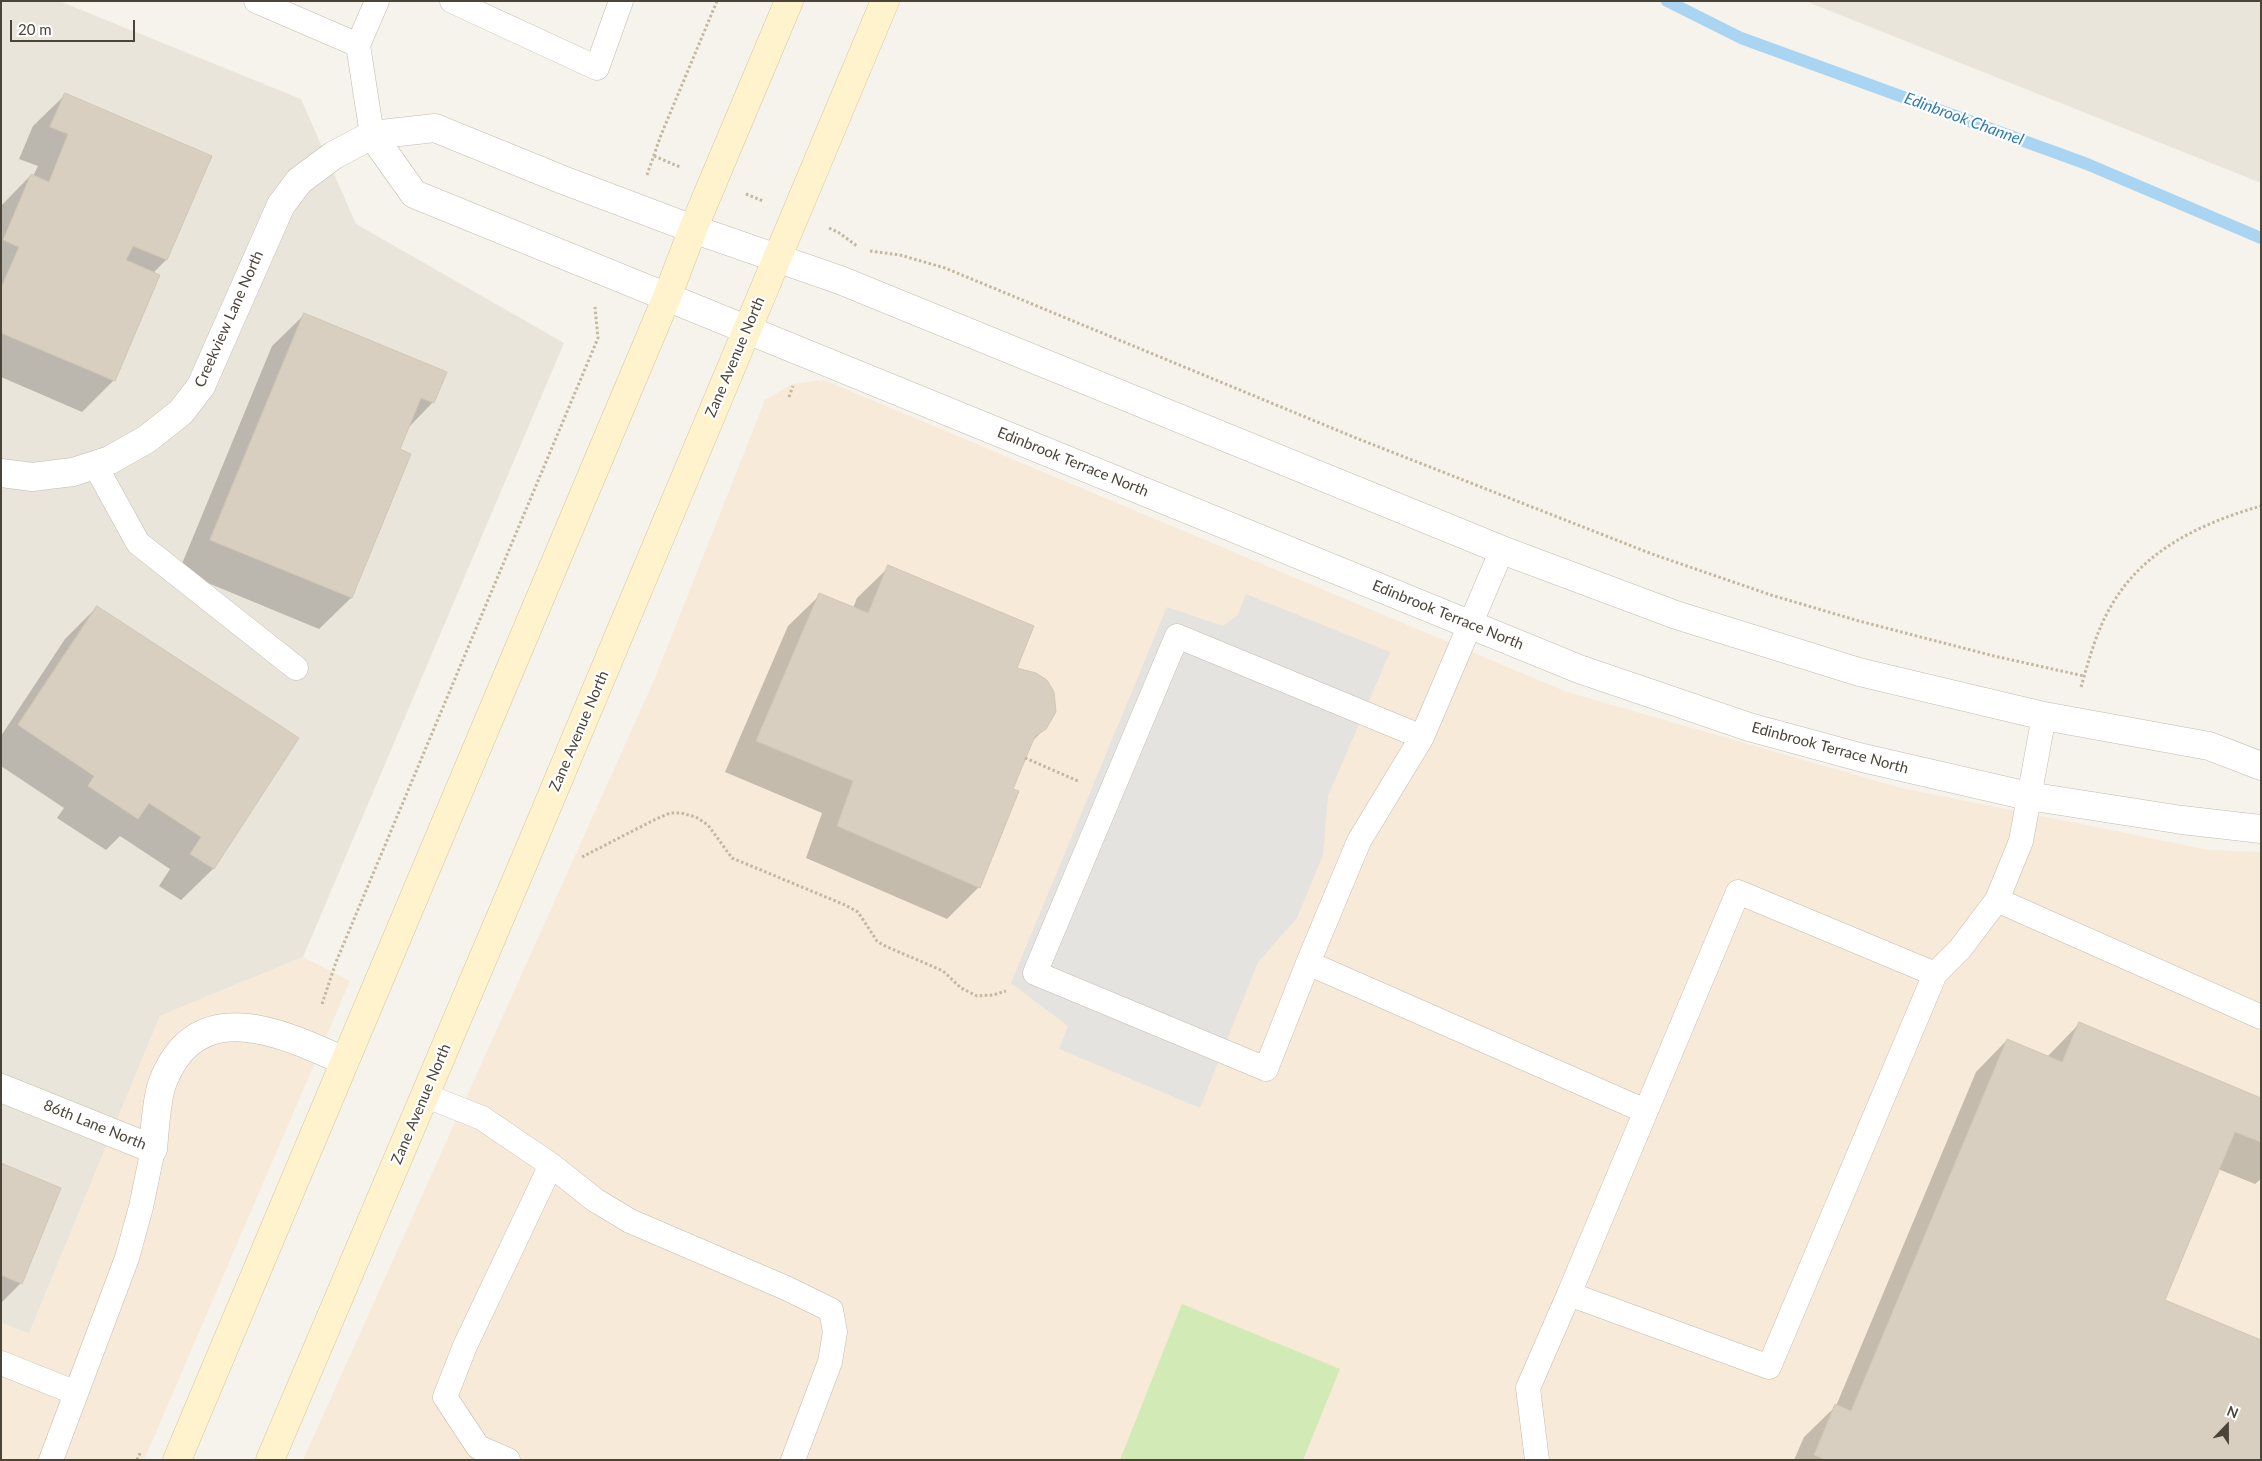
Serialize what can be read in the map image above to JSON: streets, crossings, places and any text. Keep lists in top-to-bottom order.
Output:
{
  "streets": {
    "main road": ["Zane Avenue North"],
    "street": ["Creekview Lane North", "Edinbrook Terrace North", "86th Lane North"]
  },
  "crossings": [
    ["Zane Avenue North", "Edinbrook Terrace North"]
  ],
  "water": ["Edinbrook Channel"],
  "scale_bar": "20 m",
  "north": "top"
}
